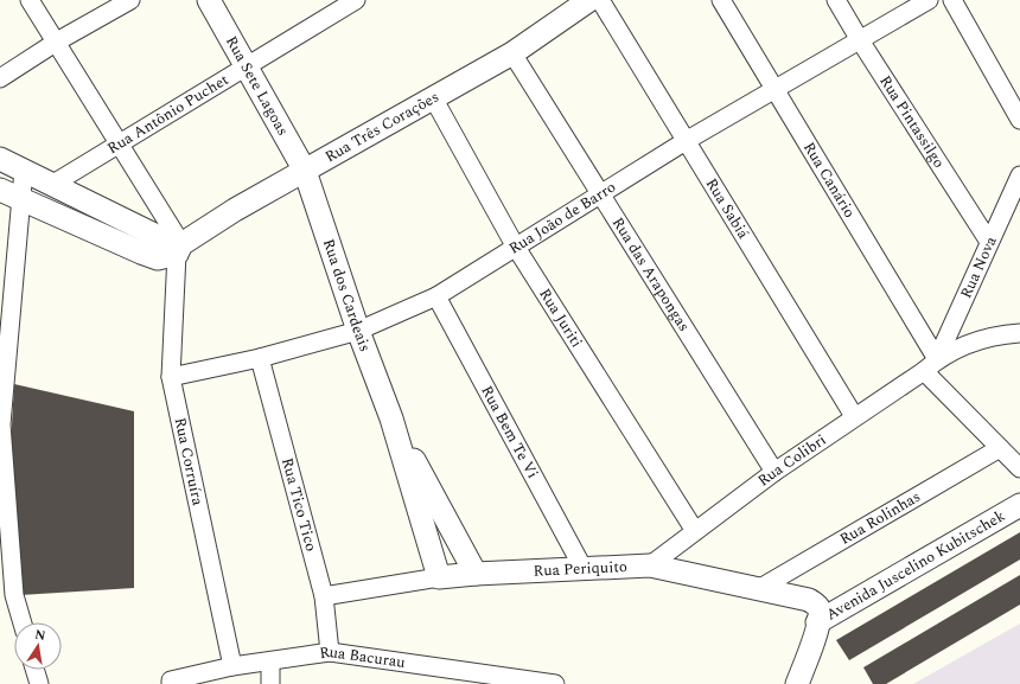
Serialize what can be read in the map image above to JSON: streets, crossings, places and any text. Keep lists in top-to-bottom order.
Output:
{
  "streets": {
    "street": [
      "Rua Sete Lagoas",
      "Rua Antônio Puchet",
      "Rua Pintassilgo",
      "Rua Três Corações",
      "Rua Canário",
      "Rua Sabiá",
      "Rua João de Barro",
      "Rua Nova",
      "Rua das Arapongas",
      "Rua dos Cardeais",
      "Rua Juriti",
      "Rua Bem Te Vi",
      "Rua Colibri",
      "Rua Corruíra",
      "Rua Tico Tico",
      "Rua Rolinhas",
      "Avenida Juscelino Kubitschek",
      "Rua Periquito",
      "Rua Bacurau"
    ]
  },
  "crossings": [
    ["Rua Sete Lagoas", "Rua Antônio Puchet"],
    ["Rua Sete Lagoas", "Rua Três Corações"],
    ["Rua Sete Lagoas", "Rua dos Cardeais"],
    ["Rua Pintassilgo", "Rua João de Barro"],
    ["Rua Pintassilgo", "Rua Nova"],
    ["Rua Três Corações", "Rua das Arapongas"],
    ["Rua Três Corações", "Rua dos Cardeais"],
    ["Rua Três Corações", "Rua Juriti"],
    ["Rua Três Corações", "Rua Corruíra"],
    ["Rua Canário", "Rua João de Barro"],
    ["Rua Canário", "Rua Nova"],
    ["Rua Canário", "Rua Colibri"],
    ["Rua Sabiá", "Rua João de Barro"],
    ["Rua Sabiá", "Rua Colibri"],
    ["Rua João de Barro", "Rua das Arapongas"],
    ["Rua João de Barro", "Rua dos Cardeais"],
    ["Rua João de Barro", "Rua Juriti"],
    ["Rua João de Barro", "Rua Bem Te Vi"],
    ["Rua João de Barro", "Rua Corruíra"],
    ["Rua João de Barro", "Rua Tico Tico"],
    ["Rua Nova", "Rua Colibri"],
    ["Rua das Arapongas", "Rua Colibri"],
    ["Rua dos Cardeais", "Rua Periquito"],
    ["Rua Juriti", "Rua Colibri"],
    ["Rua Bem Te Vi", "Rua Periquito"],
    ["Rua Colibri", "Rua Periquito"],
    ["Rua Corruíra", "Rua Bacurau"],
    ["Rua Tico Tico", "Rua Periquito"],
    ["Rua Tico Tico", "Rua Bacurau"],
    ["Rua Rolinhas", "Rua Periquito"],
    ["Avenida Juscelino Kubitschek", "Rua Periquito"]
  ],
  "north": "top"
}
